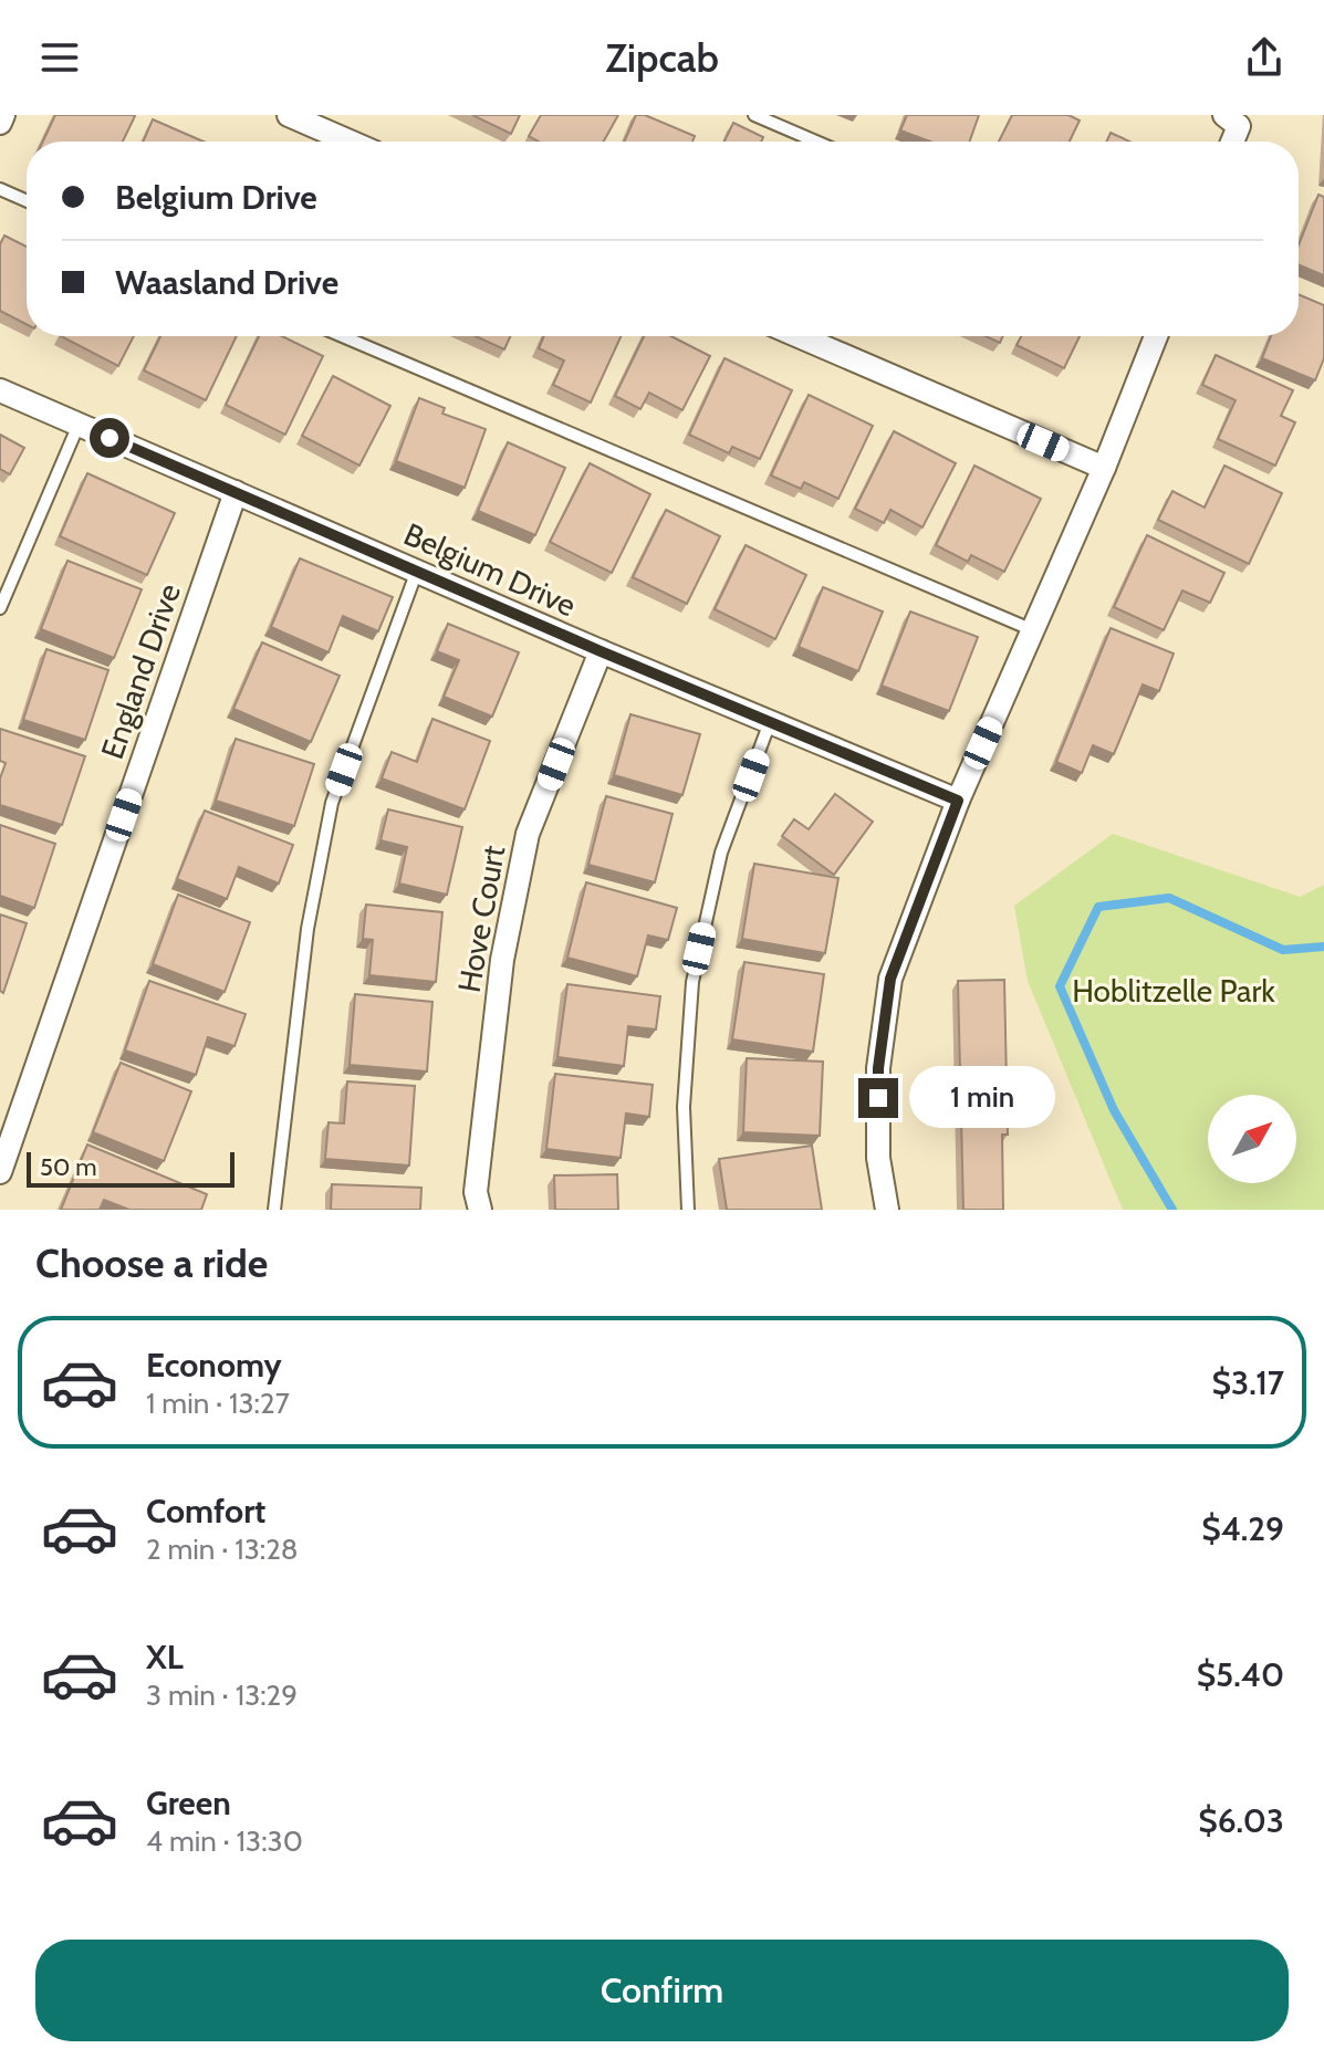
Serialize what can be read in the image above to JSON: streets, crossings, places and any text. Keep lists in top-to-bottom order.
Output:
{
  "streets": {
    "street": ["Belgium Drive", "England Drive", "Hove Court"]
  },
  "crossings": [
    ["Belgium Drive", "England Drive"],
    ["Belgium Drive", "Hove Court"]
  ],
  "parks": ["Hoblitzelle Park"],
  "scale_bar": "50 m",
  "north": "top right",
  "page": {
    "header": "Zipcab",
    "banner": ["Belgium Drive", "Waasland Drive"],
    "bubble": "1 min",
    "scale": "50 m",
    "heading": "Choose a ride",
    "list": [
      {
        "name": "Economy",
        "note": "1 min · 13:27",
        "value": "$3.17"
      },
      {
        "name": "Comfort",
        "note": "2 min · 13:28",
        "value": "$4.29"
      },
      {
        "name": "XL",
        "note": "3 min · 13:29",
        "value": "$5.40"
      },
      {
        "name": "Green",
        "note": "4 min · 13:30",
        "value": "$6.03"
      }
    ],
    "buttons": "Confirm"
  }
}
